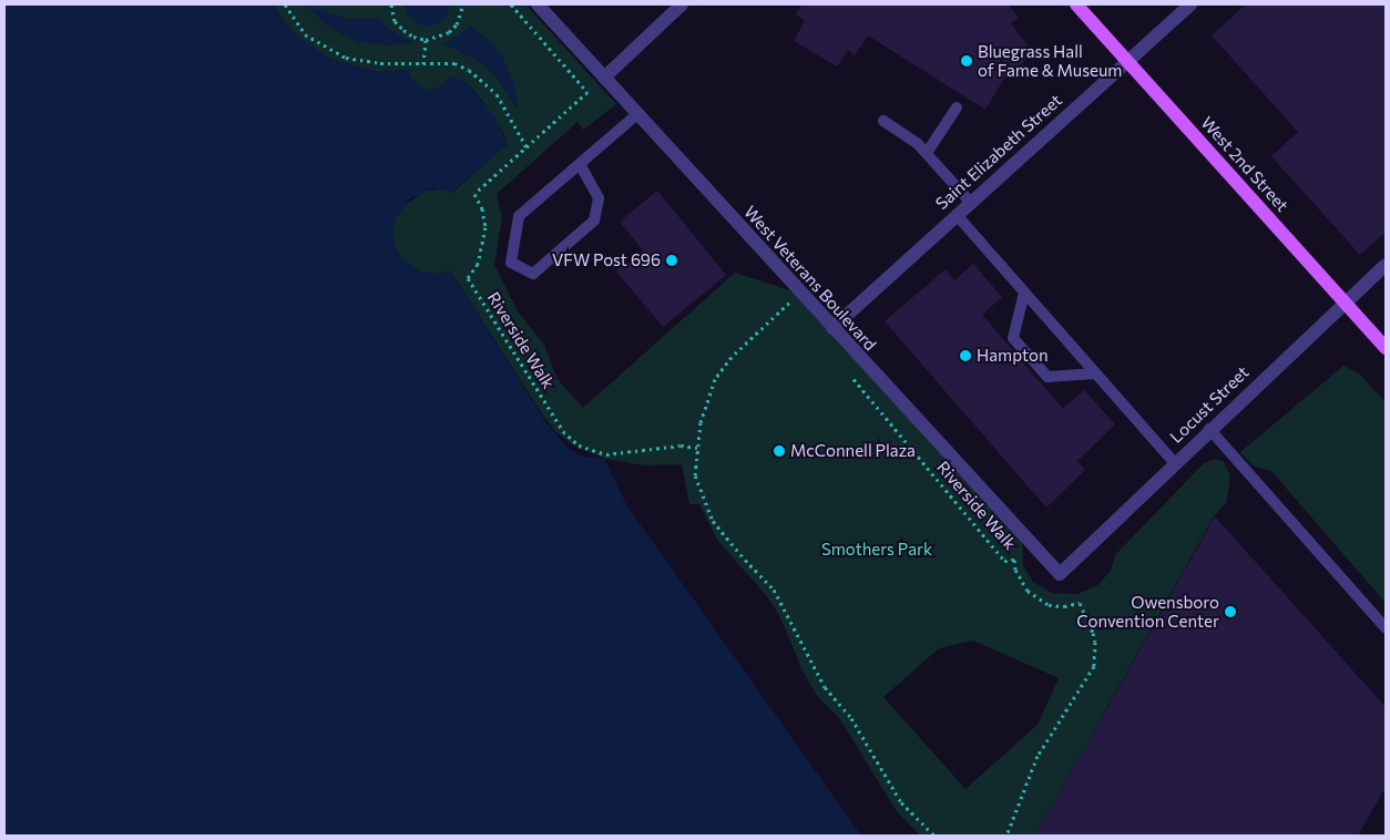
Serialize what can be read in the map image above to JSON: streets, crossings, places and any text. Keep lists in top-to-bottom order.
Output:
{
  "streets": {
    "main road": ["West 2nd Street"],
    "street": ["Saint Elizabeth Street", "West Veterans Boulevard", "Locust Street"],
    "path": ["Riverside Walk"]
  },
  "crossings": [
    ["Saint Elizabeth Street", "West 2nd Street"],
    ["Saint Elizabeth Street", "West Veterans Boulevard"],
    ["West 2nd Street", "Locust Street"],
    ["West Veterans Boulevard", "Locust Street"]
  ],
  "parks": ["Smothers Park"],
  "places": [
    "Bluegrass Hall of Fame & Museum",
    "VFW Post 696",
    "Hampton",
    "McConnell Plaza",
    "Owensboro Convention Center"
  ]
}
